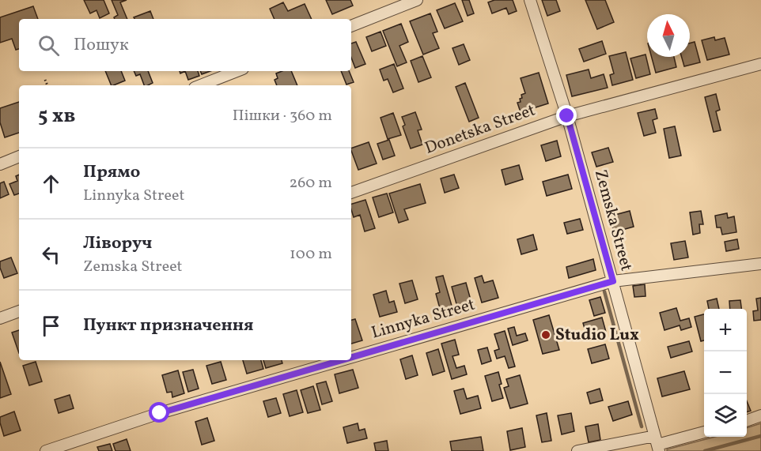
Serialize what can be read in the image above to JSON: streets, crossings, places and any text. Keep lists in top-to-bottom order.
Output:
{
  "streets": {
    "street": ["Donetska Street", "Zemska Street", "Linnyka Street"]
  },
  "crossings": [
    ["Donetska Street", "Zemska Street"],
    ["Zemska Street", "Linnyka Street"]
  ],
  "places": ["Studio Lux"],
  "north": "top",
  "page": {
    "search": "Пошук",
    "heading": ["5 хв", "Пішки · 360 m"],
    "list": [
      ["Прямо", "Linnyka Street", "260 m"],
      ["Ліворуч", "Zemska Street", "100 m"],
      "Пункт призначення"
    ],
    "map_buttons": ["+", "−"]
  }
}
